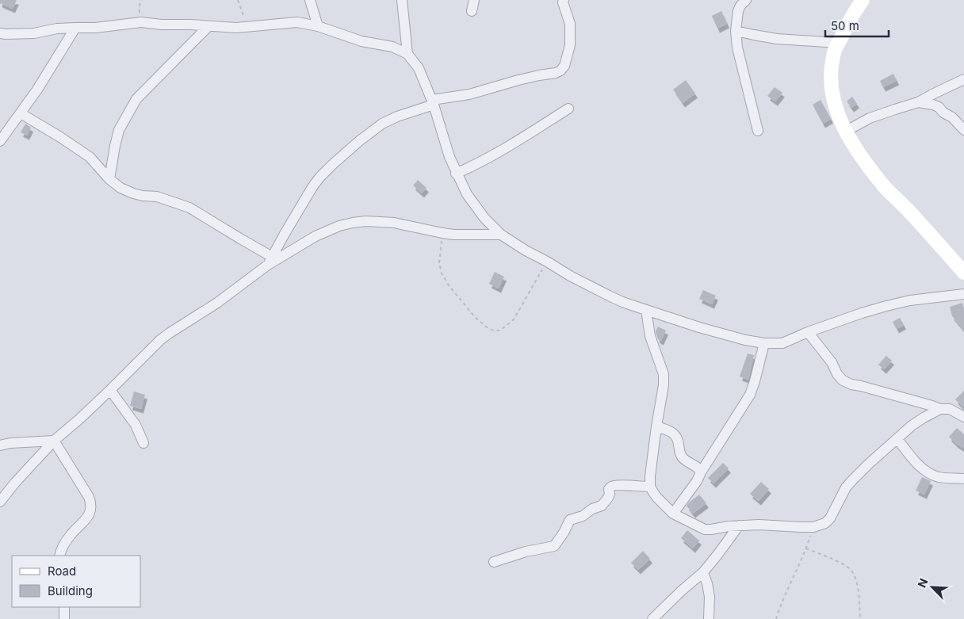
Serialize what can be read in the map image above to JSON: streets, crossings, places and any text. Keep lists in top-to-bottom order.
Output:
{
  "legend": ["Road", "Building"],
  "scale_bar": "50 m",
  "north": "top left"
}
